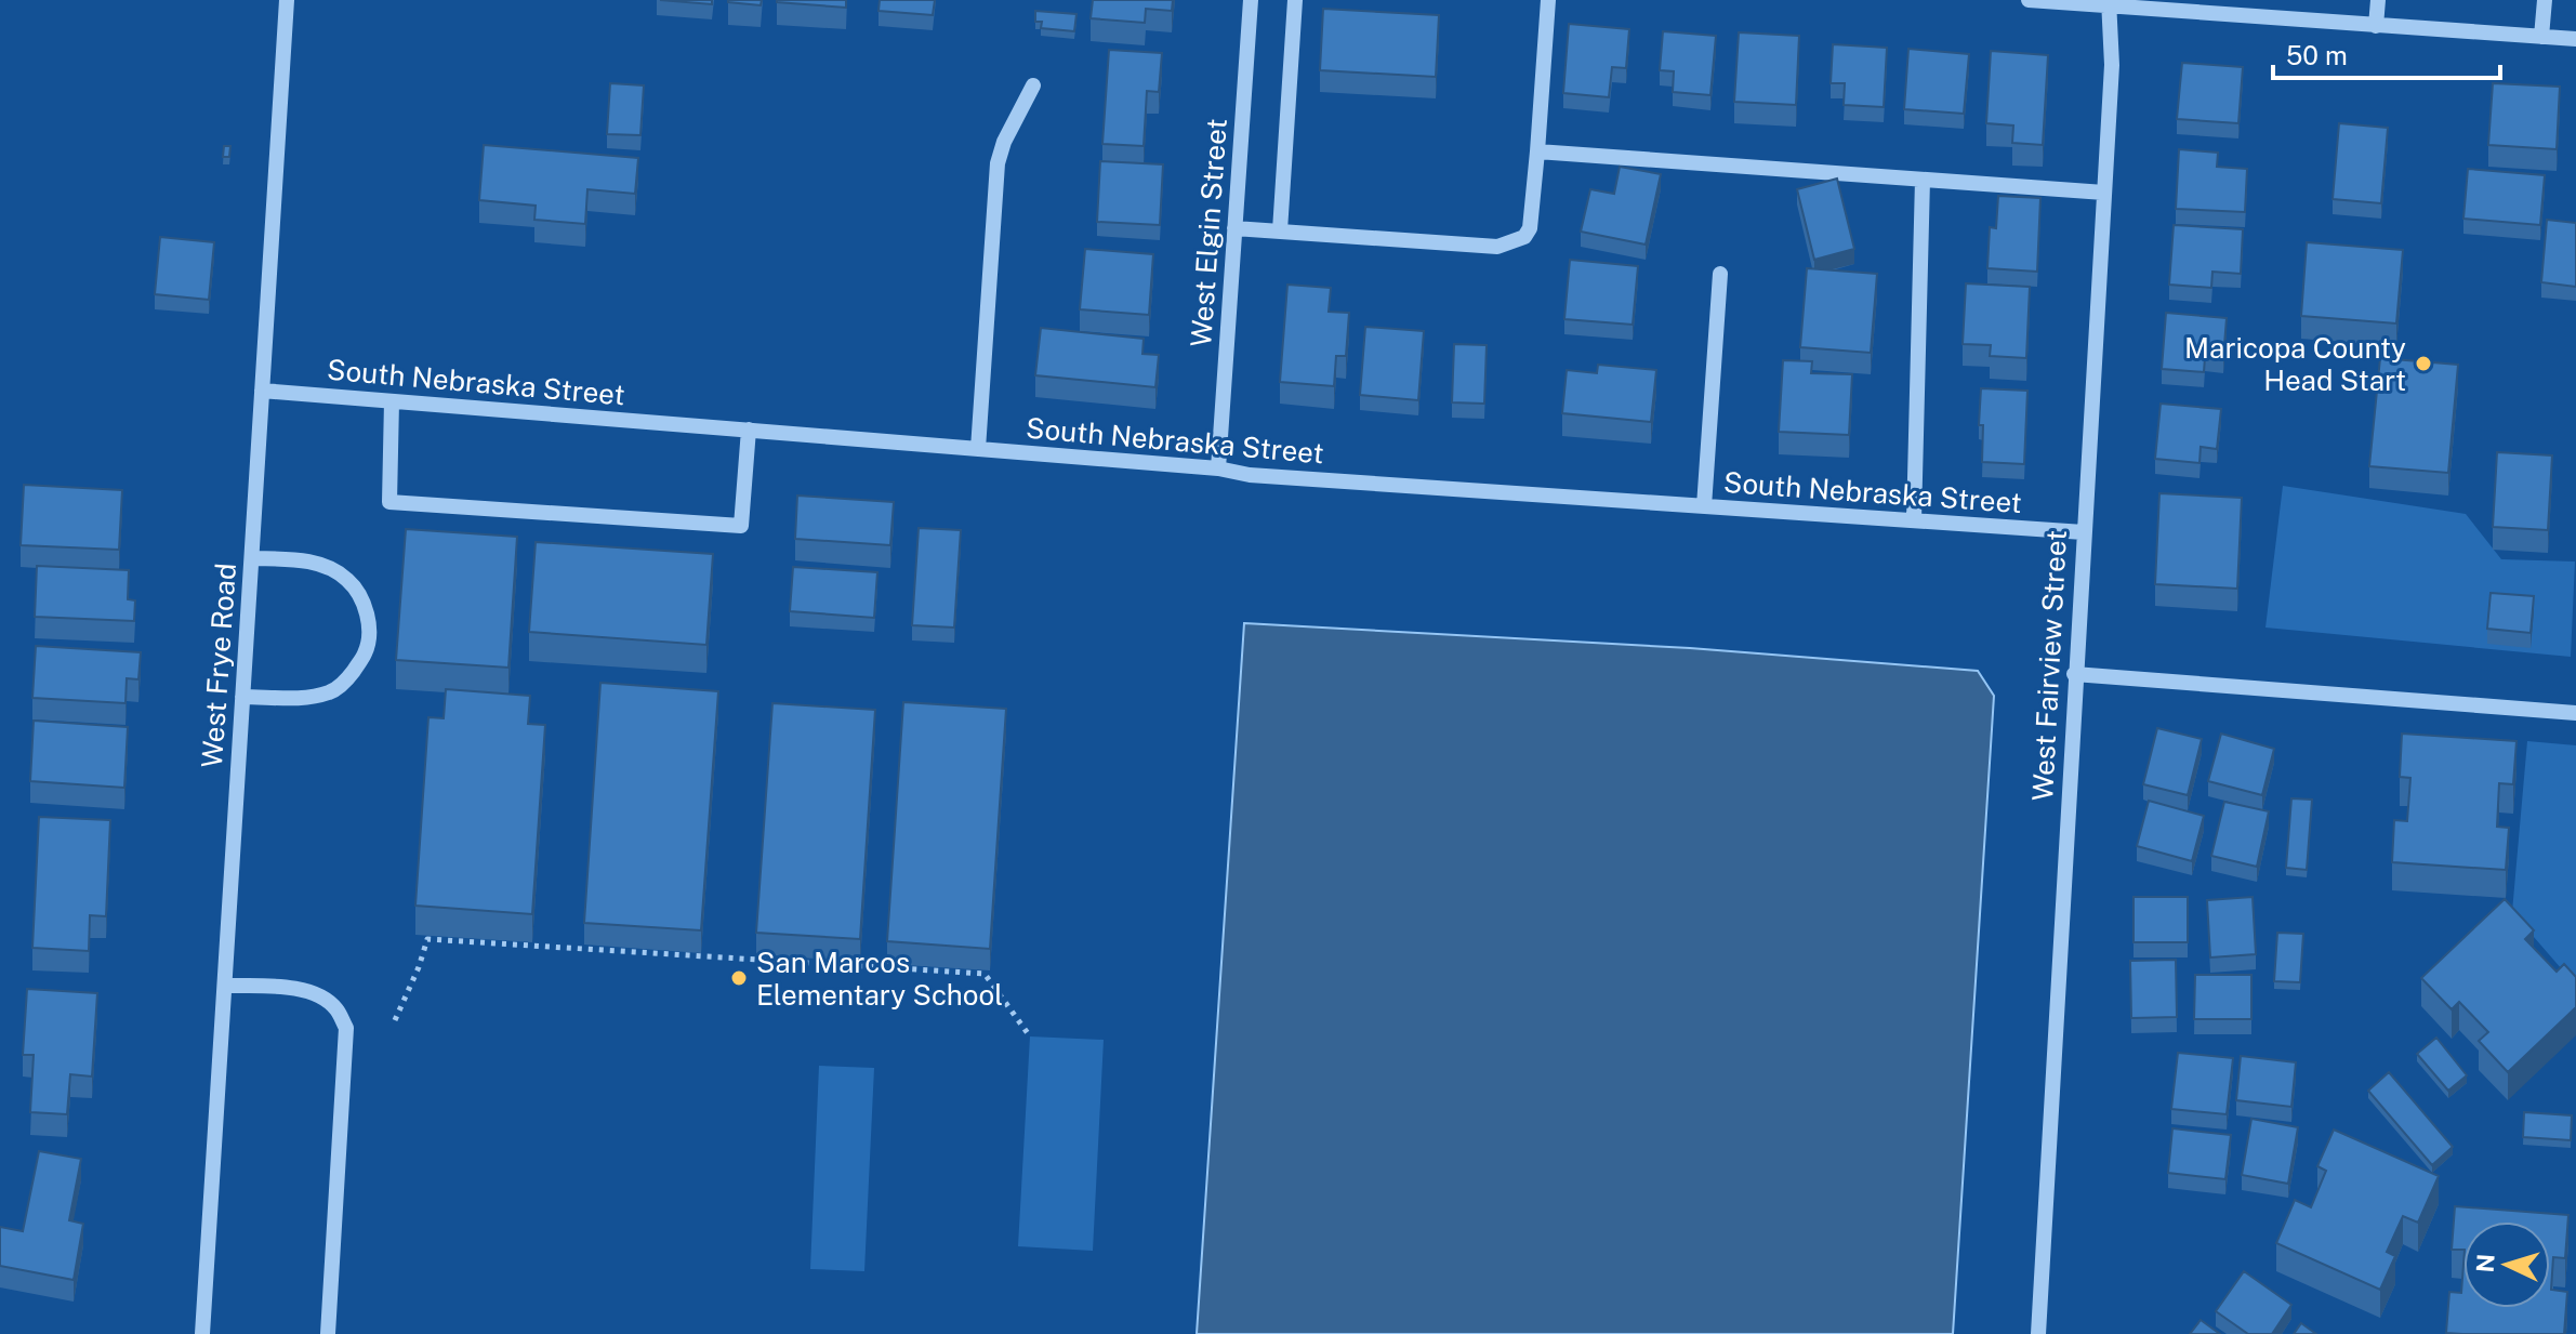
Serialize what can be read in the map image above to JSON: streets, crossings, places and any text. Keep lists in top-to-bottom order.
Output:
{
  "streets": {
    "street": [
      "West Elgin Street",
      "South Nebraska Street",
      "West Frye Road",
      "West Fairview Street"
    ]
  },
  "crossings": [
    ["West Elgin Street", "South Nebraska Street"],
    ["South Nebraska Street", "West Frye Road"],
    ["South Nebraska Street", "West Fairview Street"]
  ],
  "places": ["Maricopa County Head Start", "San Marcos Elementary School"],
  "scale_bar": "50 m",
  "north": "left"
}
